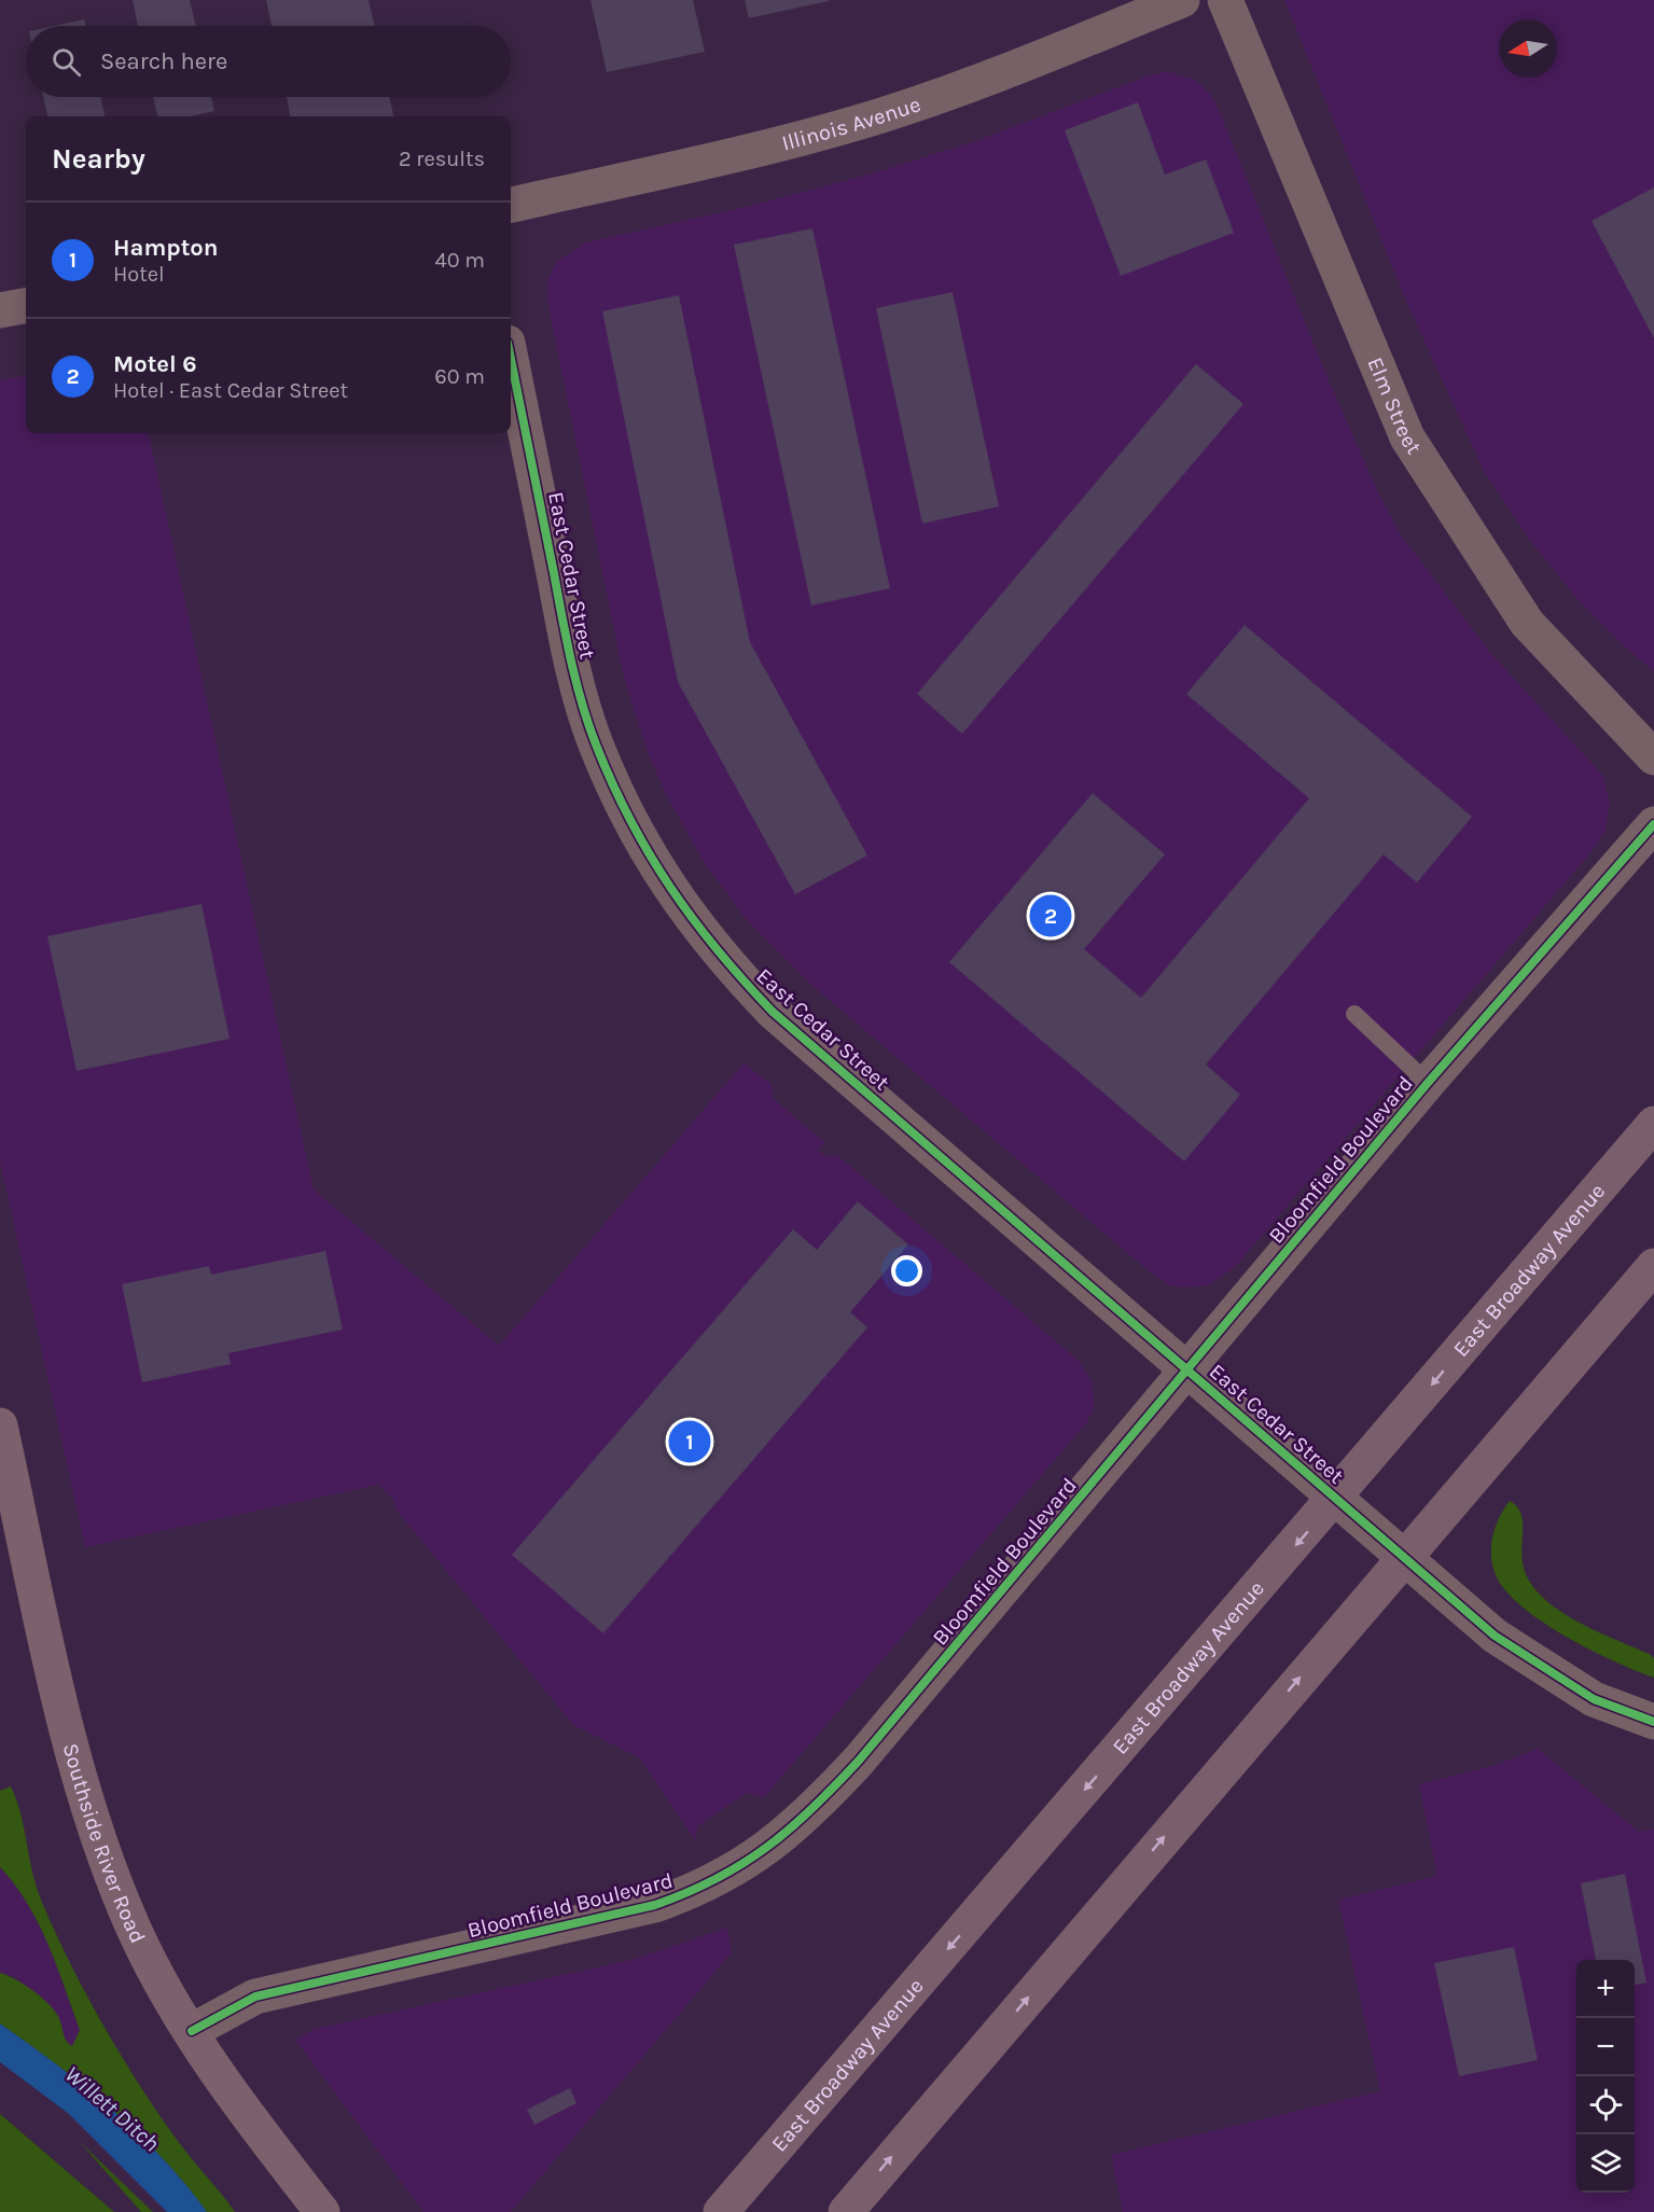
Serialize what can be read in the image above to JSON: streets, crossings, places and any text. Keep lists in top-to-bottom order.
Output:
{
  "streets": {
    "main road": ["East Broadway Avenue", "Southside River Road"],
    "street": [
      "Illinois Avenue",
      "Elm Street",
      "East Cedar Street",
      "Bloomfield Boulevard"
    ]
  },
  "crossings": [
    ["East Cedar Street", "Bloomfield Boulevard"],
    ["East Cedar Street", "East Broadway Avenue"],
    ["Bloomfield Boulevard", "Southside River Road"]
  ],
  "water": ["Willett Ditch"],
  "north": "left",
  "page": {
    "search": "Search here",
    "heading": ["Nearby", "2 results"],
    "list": [
      {
        "mark": "1",
        "name": "Hampton",
        "note": "Hotel",
        "value": "40 m"
      },
      {
        "mark": "2",
        "name": "Motel 6",
        "note": "Hotel · East Cedar Street",
        "value": "60 m"
      }
    ],
    "pins": ["2", "1"],
    "map_buttons": ["+", "−"]
  }
}
